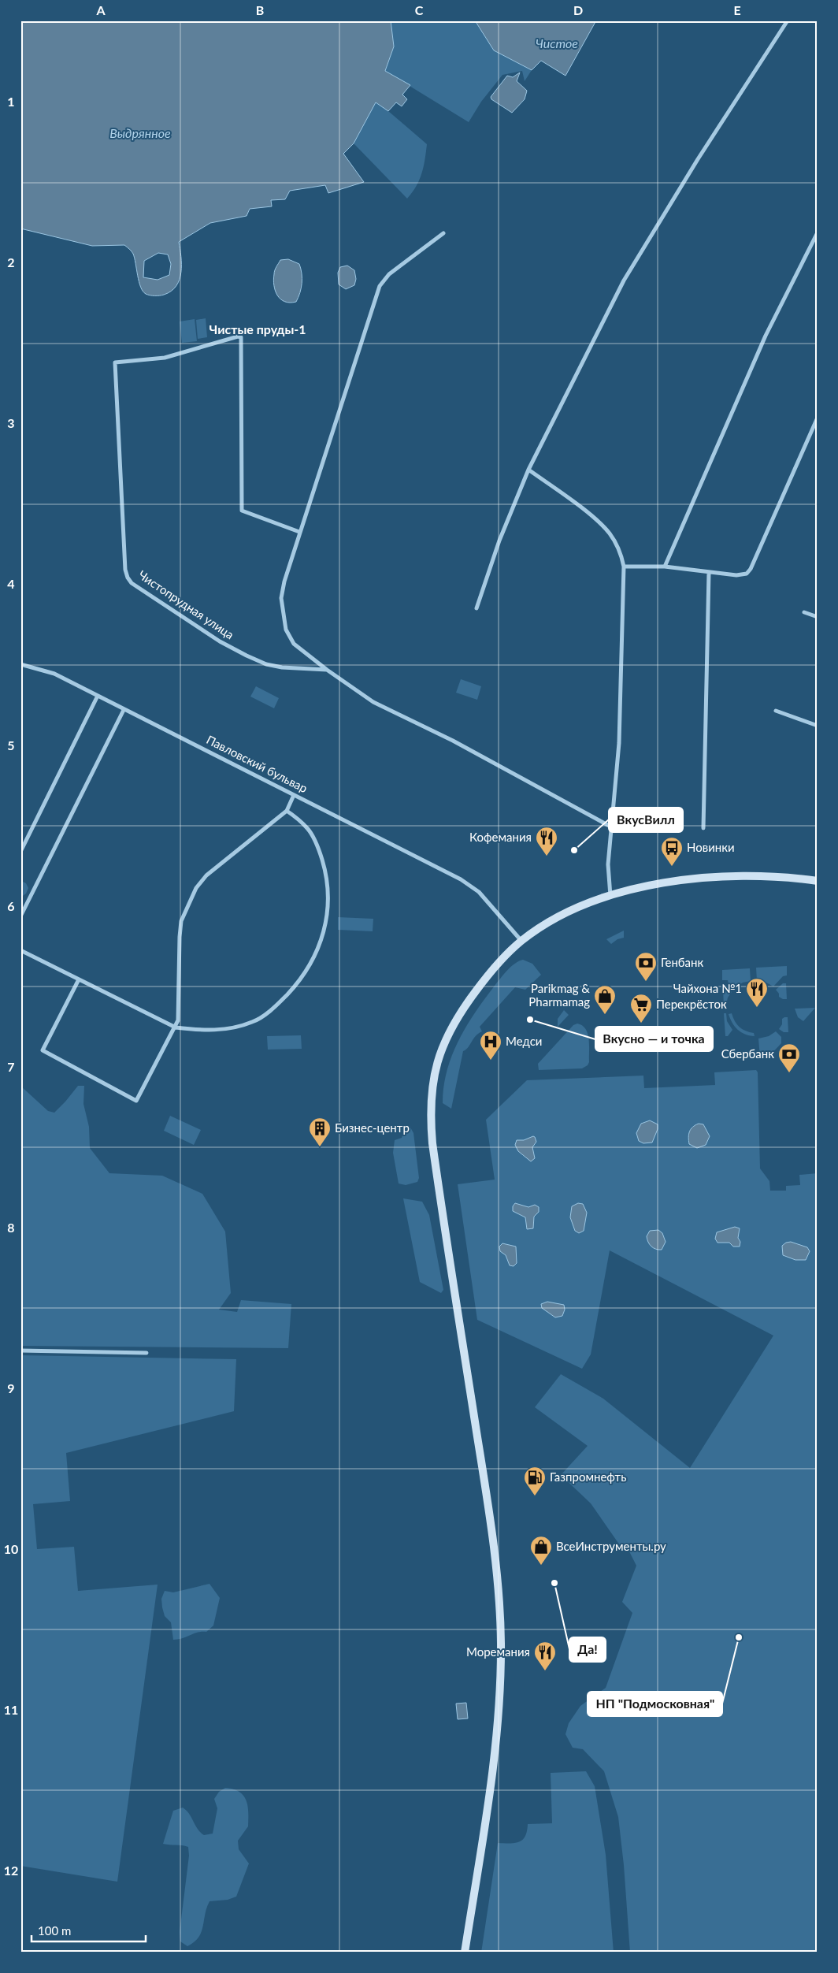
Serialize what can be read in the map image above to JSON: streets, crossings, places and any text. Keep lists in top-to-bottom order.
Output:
{
  "streets": {
    "street": ["Чистопрудная улица", "Павловский бульвар"]
  },
  "districts": ["Чистые пруды-1"],
  "water": ["Чистое", "Выдрянное"],
  "places": {
    "other": [
      "ВкусВилл",
      "Вкусно — и точка",
      "Да!",
      "НП \"Подмосковная\""
    ],
    "restaurant": ["Кофемания", "Чайхона №1", "Моремания"],
    "bus stop": ["Новинки"],
    "bank": ["Генбанк", "Сбербанк"],
    "shop": ["Parikmag & Pharmamag", "ВсеИнструменты.ру"],
    "supermarket": ["Перекрёсток"],
    "hospital": ["Медси"],
    "building": ["Бизнес-центр"],
    "fuel station": ["Газпромнефть"]
  },
  "scale_bar": "100 m",
  "grid": {
    "columns": [
      "A",
      "B",
      "C",
      "D",
      "E"
    ],
    "rows": [
      "1",
      "2",
      "3",
      "4",
      "5",
      "6",
      "7",
      "8",
      "9",
      "10",
      "11",
      "12"
    ]
  }
}
